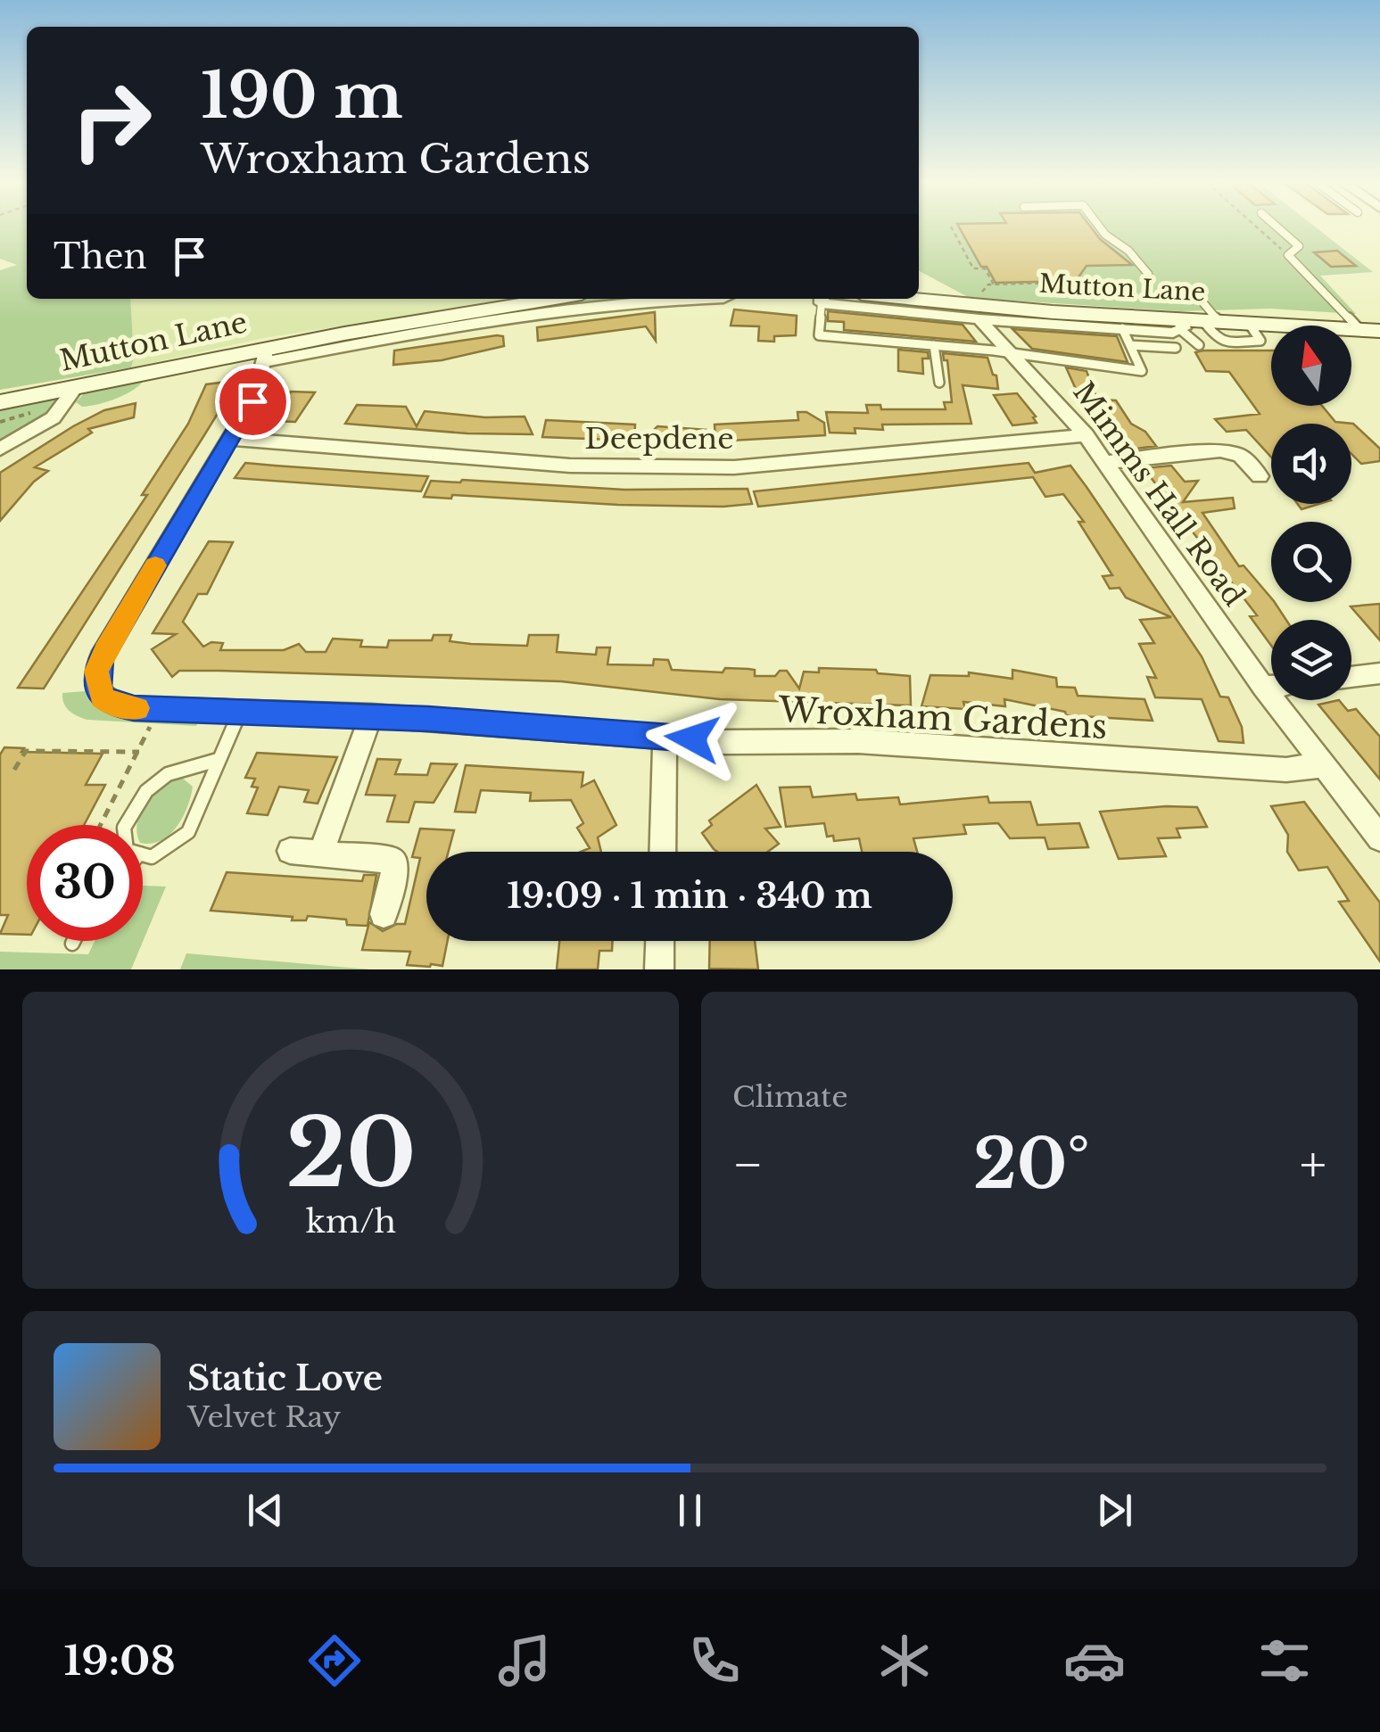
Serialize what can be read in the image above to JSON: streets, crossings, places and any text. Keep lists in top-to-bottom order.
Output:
{
  "streets": {
    "main road": ["Mutton Lane"],
    "street": ["Deepdene", "Mimms Hall Road", "Wroxham Gardens"]
  },
  "crossings": [
    ["Mutton Lane", "Wroxham Gardens"],
    ["Deepdene", "Mimms Hall Road"],
    ["Deepdene", "Wroxham Gardens"],
    ["Mimms Hall Road", "Wroxham Gardens"]
  ],
  "north": "top",
  "page": {
    "turn": ["190 m", "Wroxham Gardens"],
    "then": "Then",
    "limit": "30",
    "trip": "19:09 · 1 min · 340 m",
    "tile": "Climate",
    "heat": ["−", "20°", "+"],
    "song": ["Static Love", "Velvet Ray"],
    "tabs": "19:08",
    "gauge": ["20", "km/h"]
  }
}
